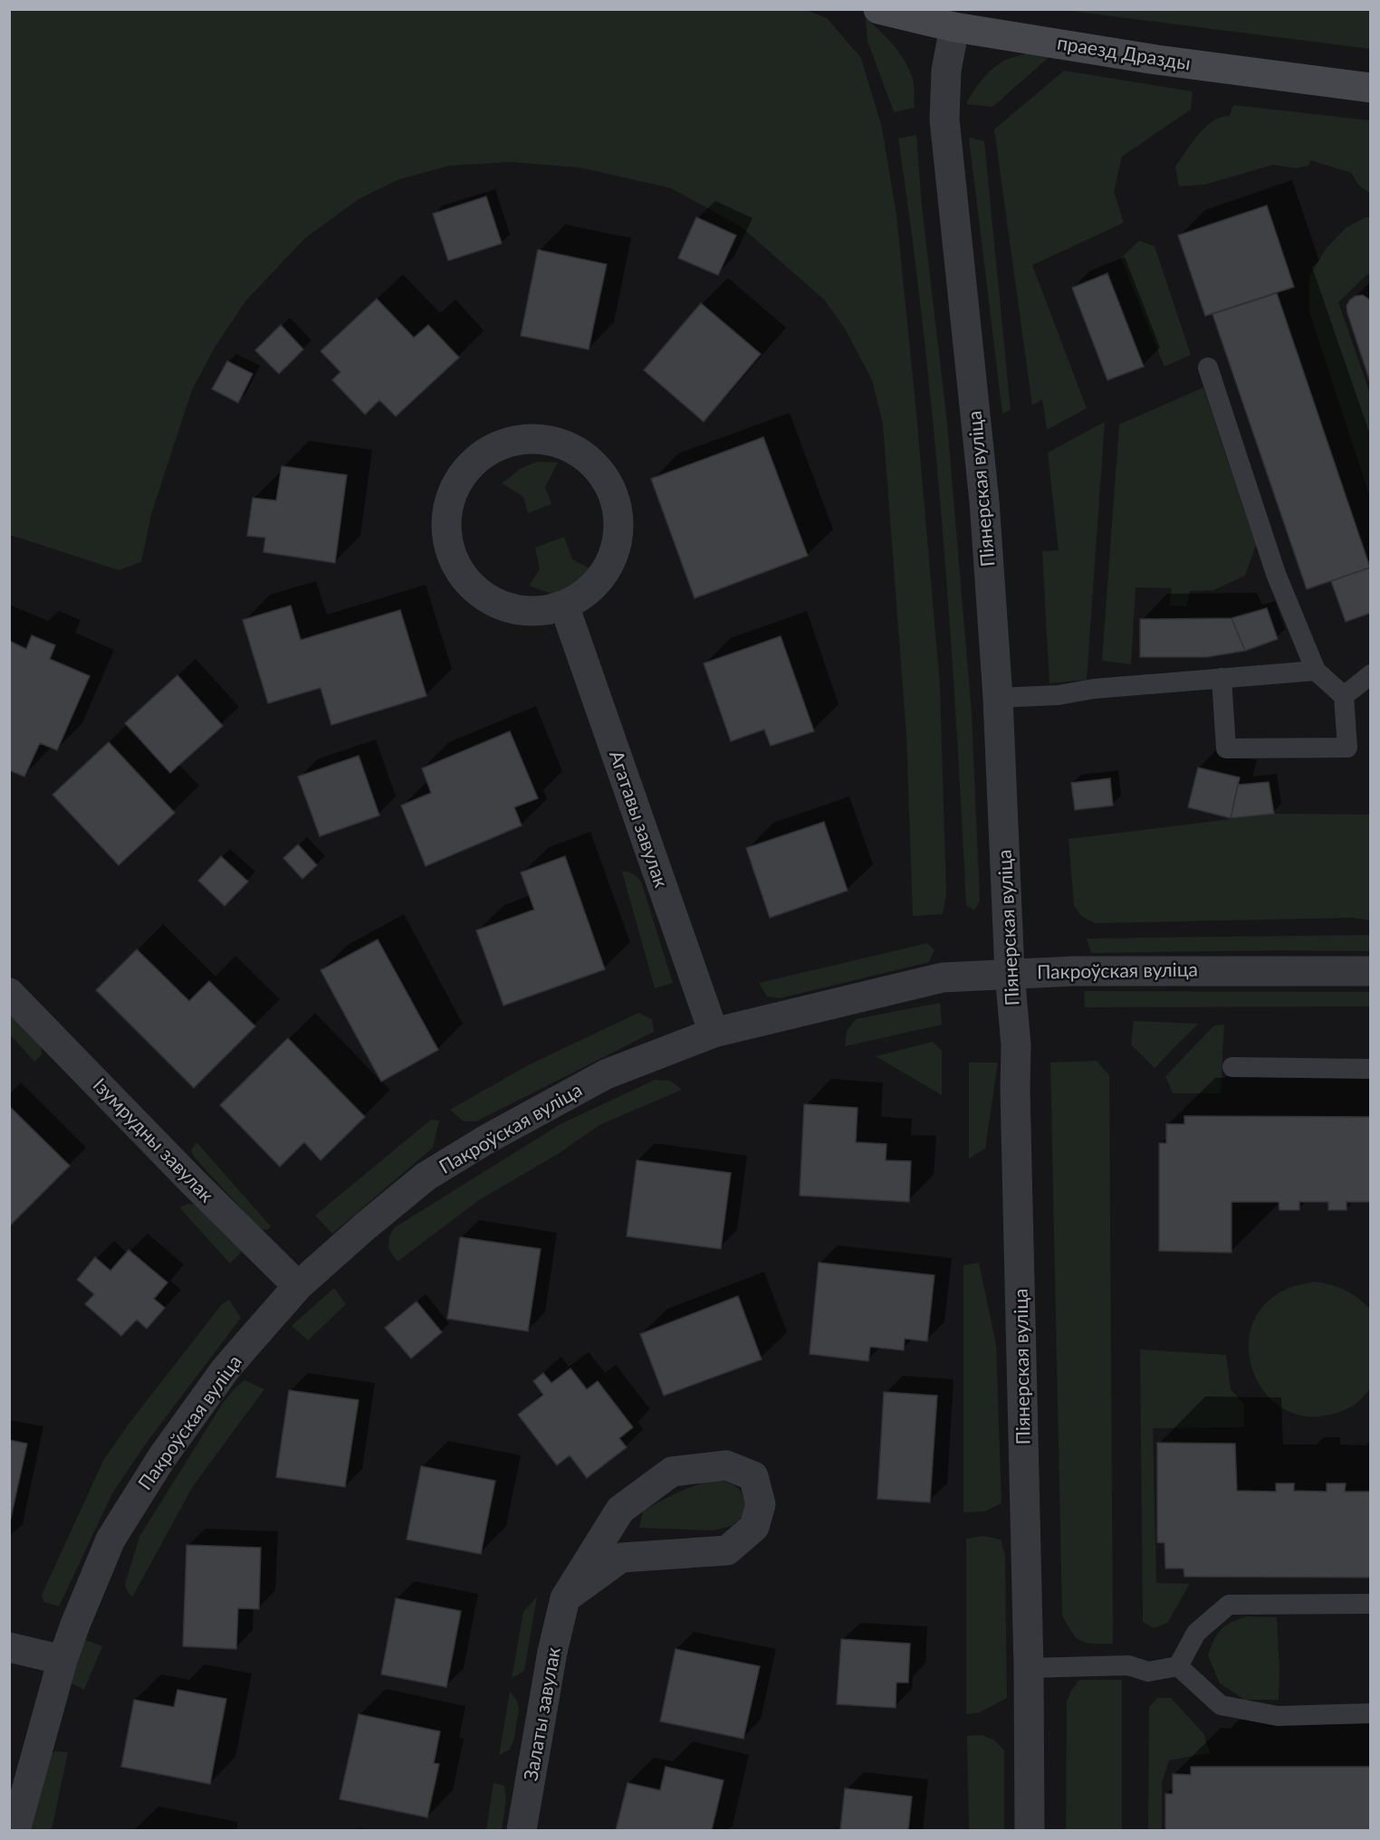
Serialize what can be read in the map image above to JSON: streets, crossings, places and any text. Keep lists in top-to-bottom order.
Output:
{
  "streets": {
    "street": [
      "праезд Дразды",
      "Піянерская вуліца",
      "Агатавы завулак",
      "Пакроўская вуліца",
      "Ізумрудны завулак",
      "Залаты завулак"
    ]
  },
  "crossings": [
    ["праезд Дразды", "Піянерская вуліца"],
    ["Піянерская вуліца", "Пакроўская вуліца"],
    ["Агатавы завулак", "Пакроўская вуліца"],
    ["Пакроўская вуліца", "Ізумрудны завулак"]
  ]
}
